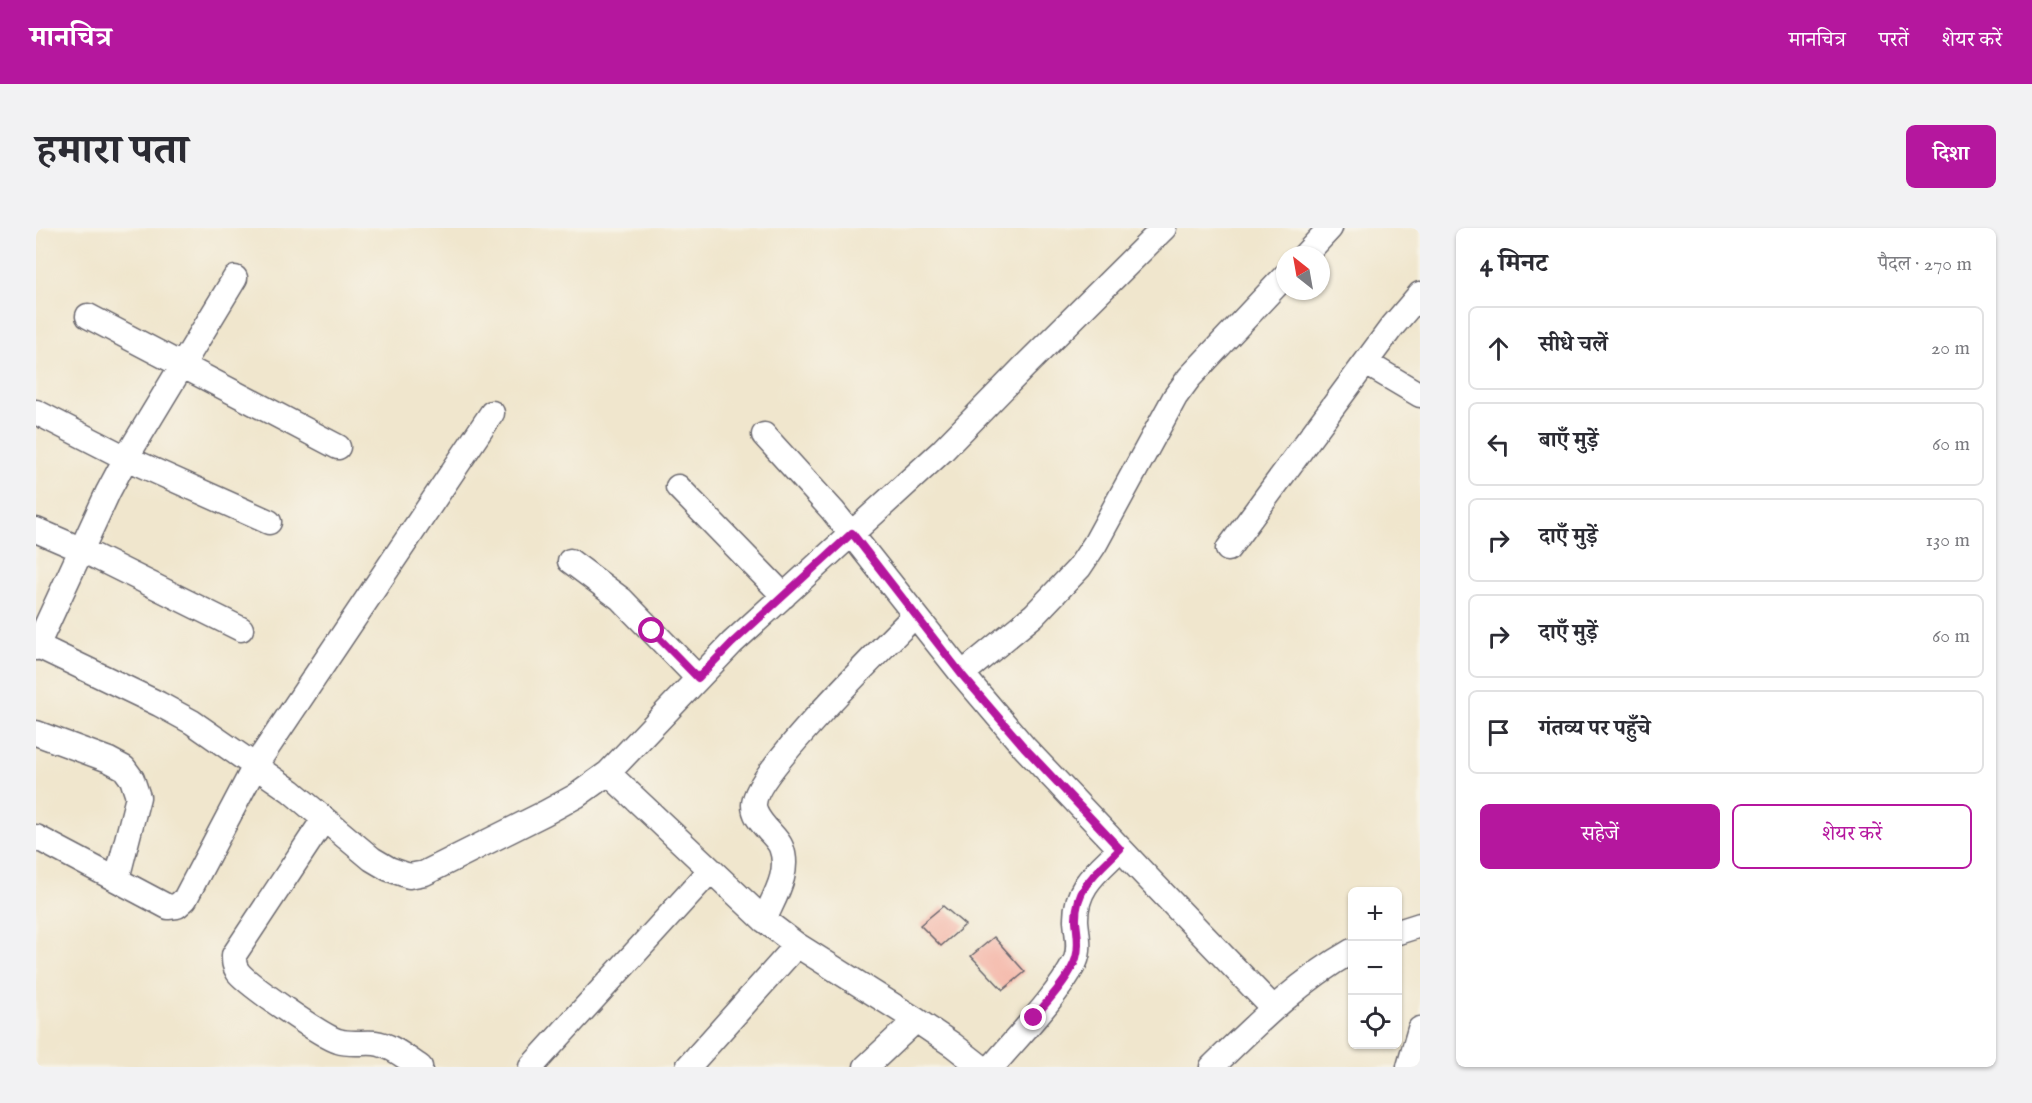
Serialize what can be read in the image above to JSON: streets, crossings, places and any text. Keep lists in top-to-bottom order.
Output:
{
  "north": "top left",
  "page": {
    "header": "मानचित्र",
    "nav": ["मानचित्र", "परतें", "शेयर करें"],
    "title": "हमारा पता",
    "buttons": [
      "दिशा",
      ["सहेजें", "शेयर करें"]
    ],
    "heading": ["4 मिनट", "पैदल · 270 m"],
    "list": [
      ["सीधे चलें", "20 m"],
      ["बाएँ मुड़ें", "60 m"],
      ["दाएँ मुड़ें", "130 m"],
      ["दाएँ मुड़ें", "60 m"],
      "गंतव्य पर पहुँचे"
    ],
    "map_buttons": ["+", "−"]
  }
}
